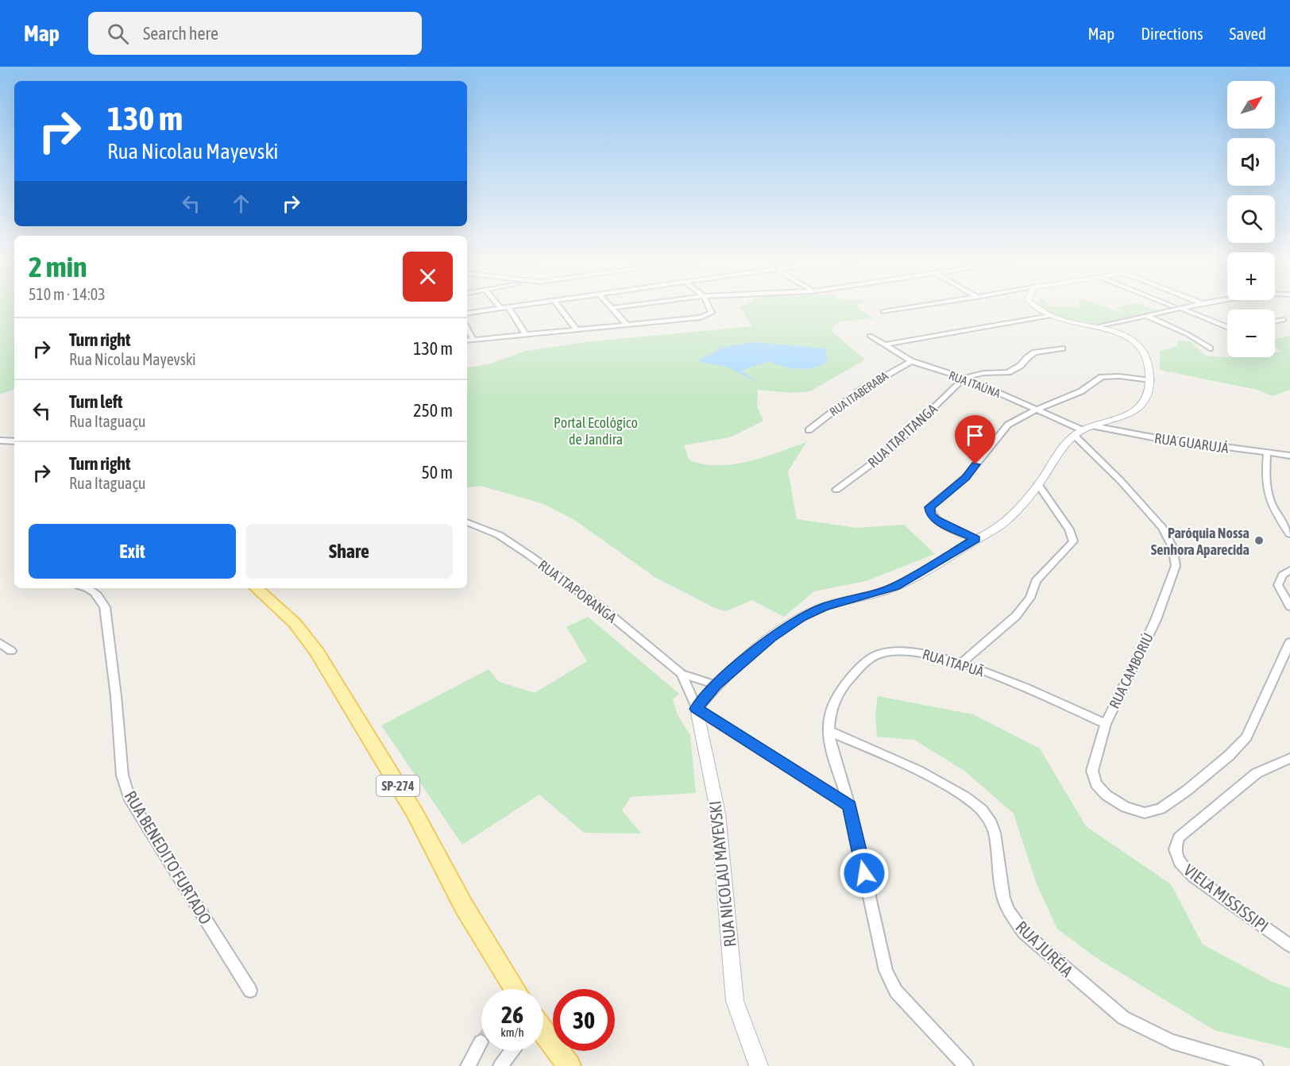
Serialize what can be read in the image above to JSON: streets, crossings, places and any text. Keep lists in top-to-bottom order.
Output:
{
  "streets": {
    "main road": ["SP-274"],
    "street": [
      "RUA ITAÚNA",
      "RUA ITABERABA",
      "RUA ITAPITANGA",
      "RUA GUARUJÁ",
      "RUA ITAPORANGA",
      "RUA ITAPUÃ",
      "RUA CAMBORIÚ",
      "RUA BENEDITO FURTADO",
      "RUA NICOLAU MAYEVSKI",
      "VIELA MISSISSIPI",
      "RUA JURÉIA"
    ]
  },
  "crossings": [
    ["RUA ITAÚNA", "RUA ITABERABA"],
    ["RUA ITAÚNA", "RUA ITAPITANGA"],
    ["RUA ITAÚNA", "RUA CAMBORIÚ"],
    ["RUA ITAPORANGA", "RUA NICOLAU MAYEVSKI"],
    ["RUA ITAPUÃ", "RUA CAMBORIÚ"],
    ["RUA ITAPUÃ", "RUA JURÉIA"]
  ],
  "parks": ["Portal Ecológico de Jandira"],
  "places": ["Paróquia Nossa Senhora Aparecida"],
  "north": "top right",
  "page": {
    "header": "Map",
    "search": "Search here",
    "nav": ["Map", "Directions", "Saved"],
    "map_buttons": ["+", "−"],
    "turn": ["130 m", "Rua Nicolau Mayevski"],
    "heading": ["2 min", "510 m · 14:03"],
    "list": [
      {
        "name": "Turn right",
        "note": "Rua Nicolau Mayevski",
        "value": "130 m"
      },
      {
        "name": "Turn left",
        "note": "Rua Itaguaçu",
        "value": "250 m"
      },
      {
        "name": "Turn right",
        "note": "Rua Itaguaçu",
        "value": "50 m"
      }
    ],
    "buttons": ["Exit", "Share"],
    "speed": "26 km/h",
    "limit": "30"
  }
}
